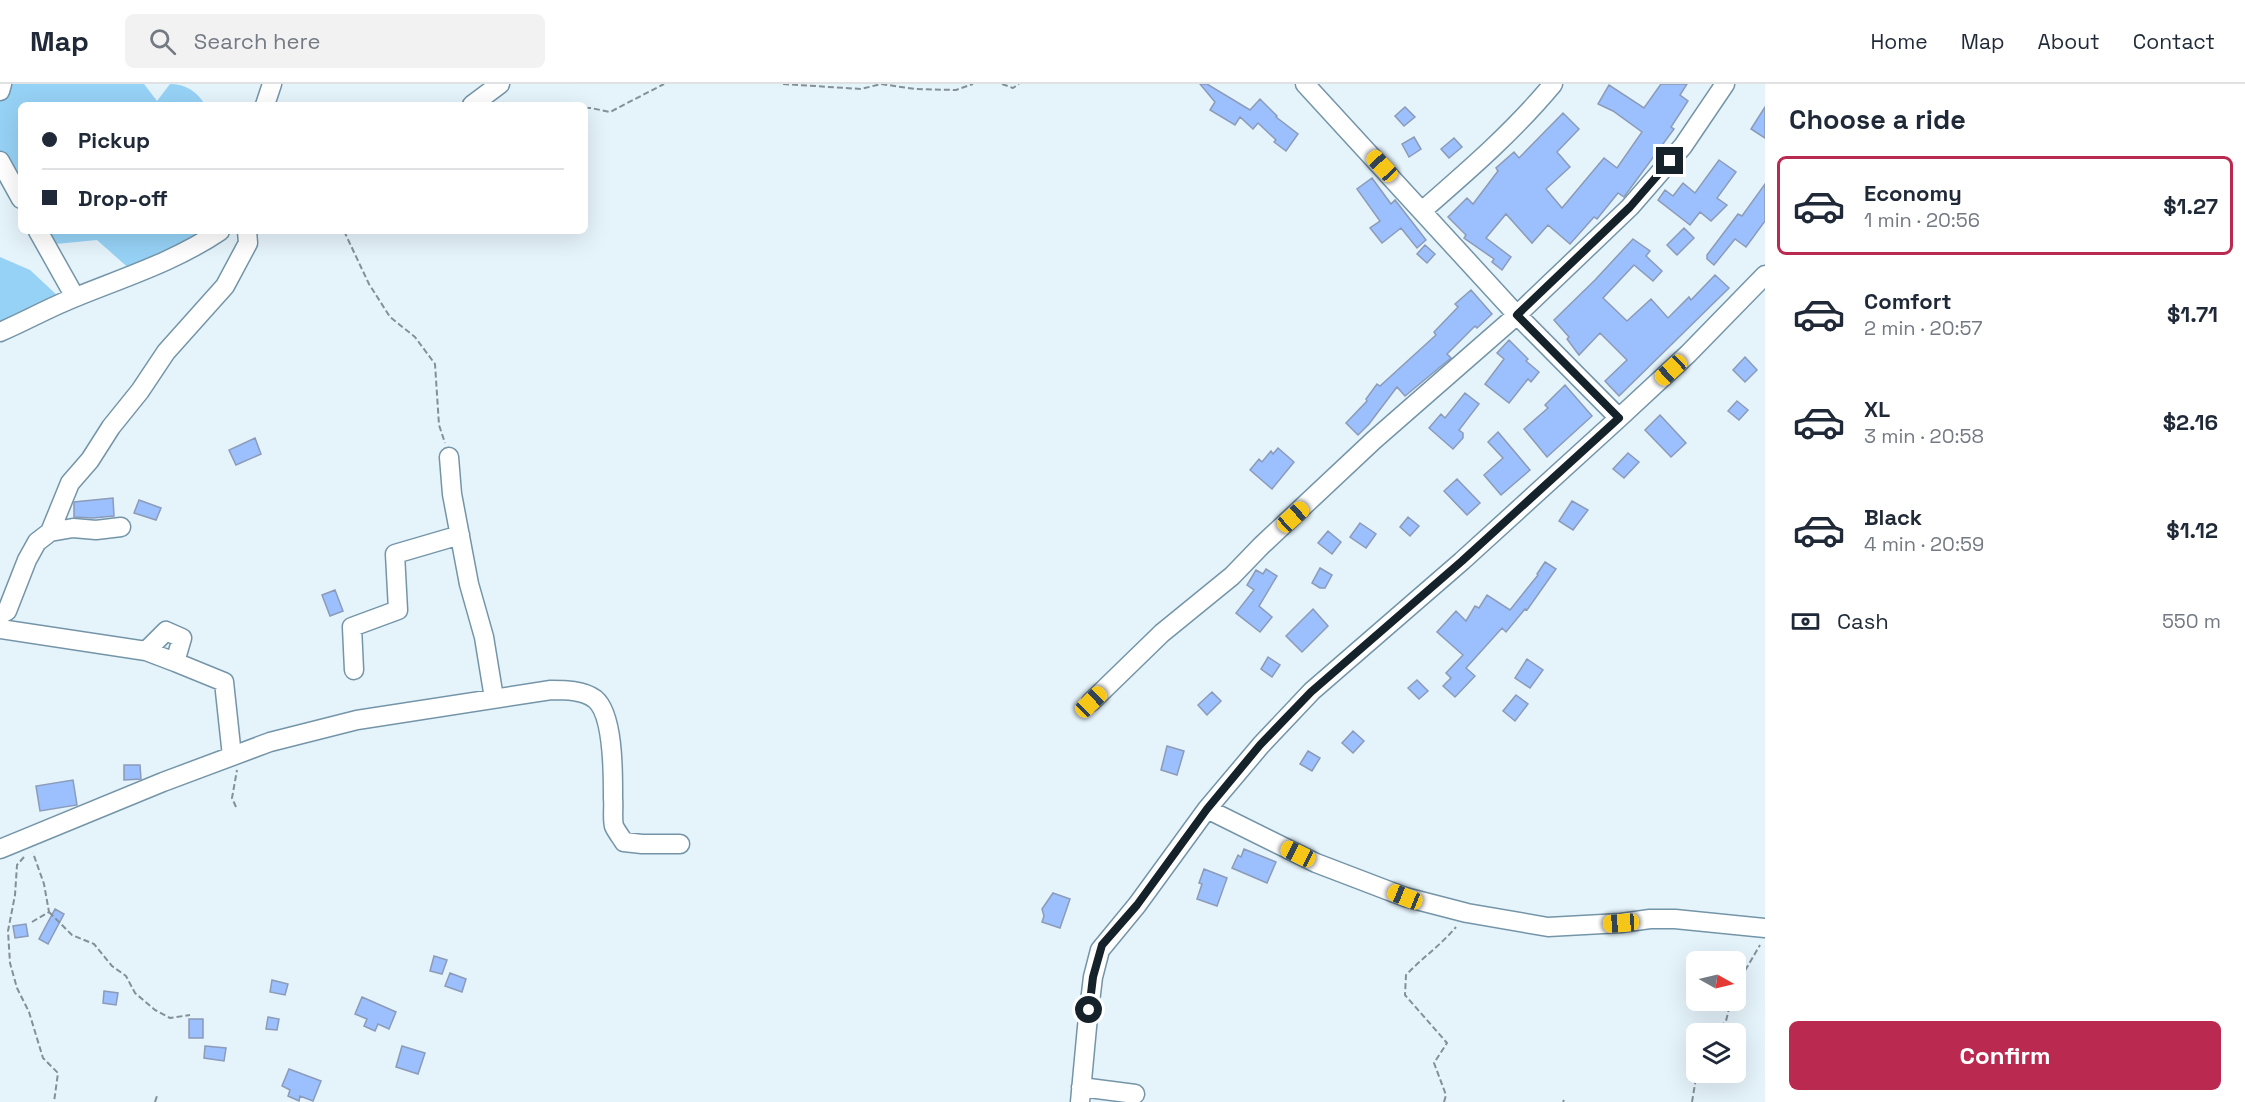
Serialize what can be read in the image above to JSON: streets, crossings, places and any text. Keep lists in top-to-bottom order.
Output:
{
  "north": "right",
  "page": {
    "header": "Map",
    "search": "Search here",
    "nav": [
      "Home",
      "Map",
      "About",
      "Contact"
    ],
    "heading": "Choose a ride",
    "banner": ["Pickup", "Drop-off"],
    "list": [
      {
        "name": "Economy",
        "note": "1 min · 20:56",
        "value": "$1.27"
      },
      {
        "name": "Comfort",
        "note": "2 min · 20:57",
        "value": "$1.71"
      },
      {
        "name": "XL",
        "note": "3 min · 20:58",
        "value": "$2.16"
      },
      {
        "name": "Black",
        "note": "4 min · 20:59",
        "value": "$1.12"
      }
    ],
    "pay": ["Cash", "550 m"],
    "buttons": "Confirm"
  }
}
